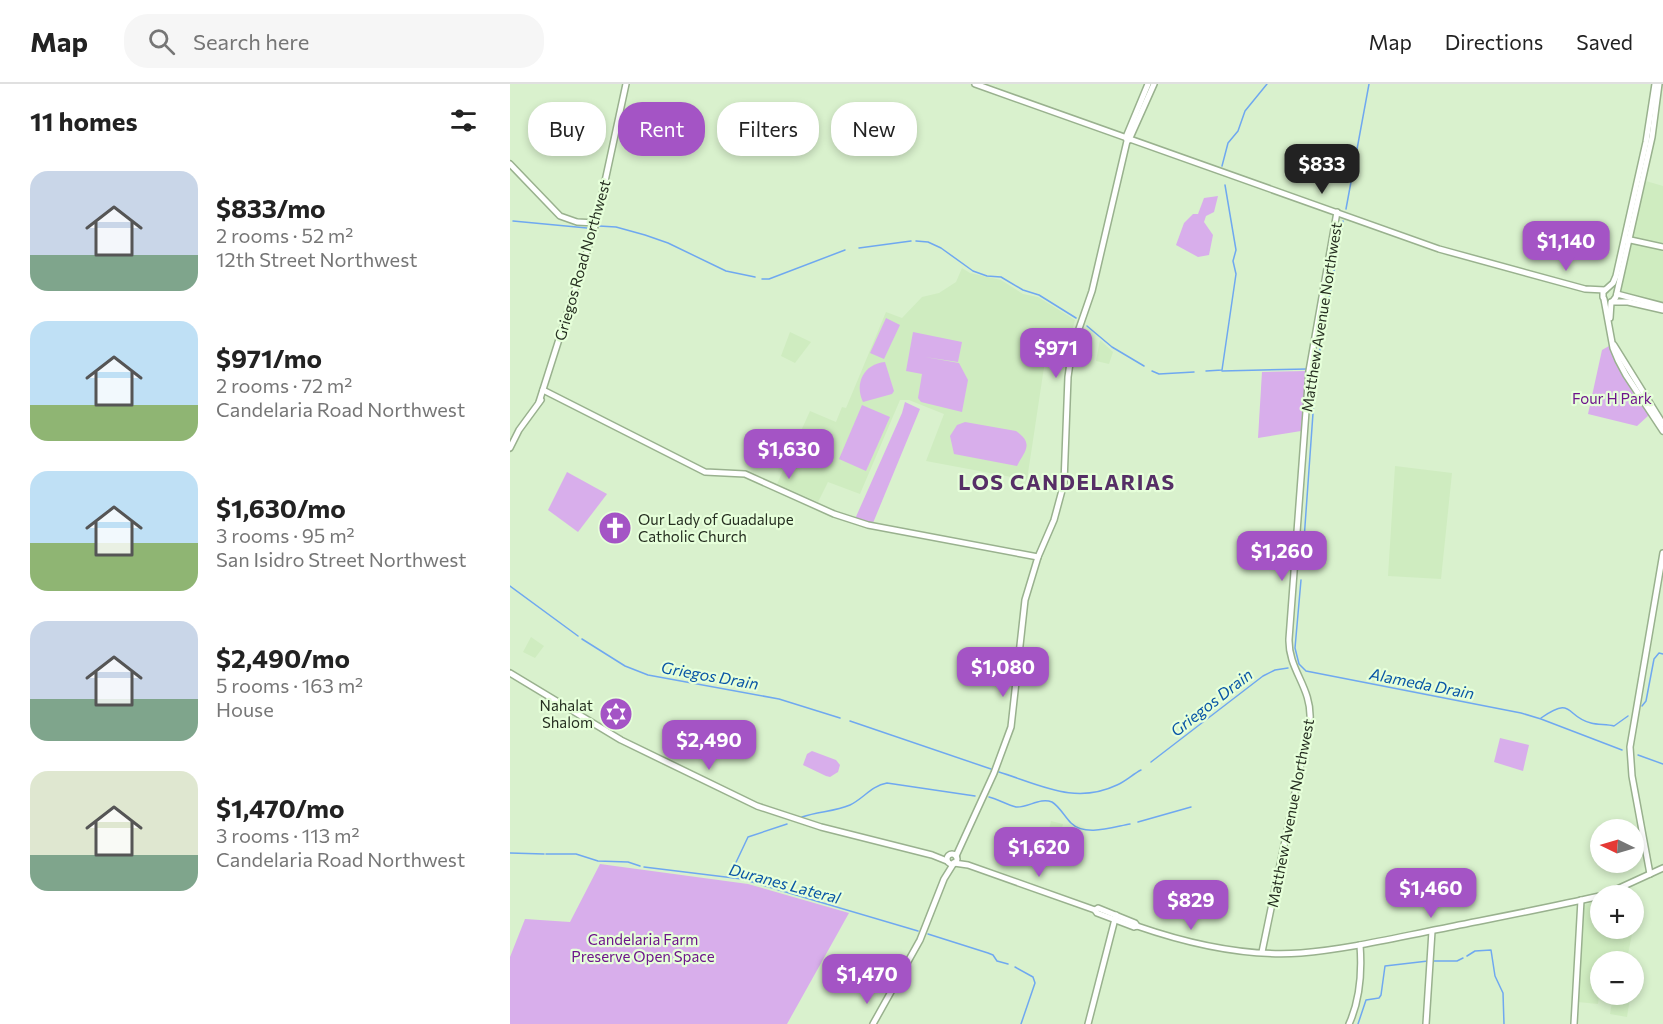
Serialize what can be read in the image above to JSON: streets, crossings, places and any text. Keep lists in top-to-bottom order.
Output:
{
  "streets": {
    "main road": ["Griegos Road Northwest", "Matthew Avenue Northwest"]
  },
  "districts": ["LOS CANDELARIAS"],
  "water": ["Griegos Drain", "Alameda Drain", "Duranes Lateral"],
  "parks": ["Four H Park", "Candelaria Farm Preserve Open Space"],
  "places": {
    "church": ["Our Lady of Guadalupe Catholic Church"],
    "synagogue": ["Nahalat Shalom"]
  },
  "north": "left",
  "page": {
    "header": "Map",
    "search": "Search here",
    "nav": ["Map", "Directions", "Saved"],
    "heading": "11 homes",
    "chip": [
      "Buy",
      "Rent",
      "Filters",
      "New"
    ],
    "price": [
      "$833",
      "$1,140",
      "$971",
      "$1,630",
      "$1,260",
      "$1,080",
      "$2,490",
      "$1,620",
      "$1,460",
      "$829",
      "$1,470"
    ],
    "list": [
      {
        "name": "$833/mo",
        "note": "2 rooms · 52 m² · 12th Street Northwest"
      },
      {
        "name": "$971/mo",
        "note": "2 rooms · 72 m² · Candelaria Road Northwest"
      },
      {
        "name": "$1,630/mo",
        "note": "3 rooms · 95 m² · San Isidro Street Northwest"
      },
      {
        "name": "$2,490/mo",
        "note": "5 rooms · 163 m² · House"
      },
      {
        "name": "$1,470/mo",
        "note": "3 rooms · 113 m² · Candelaria Road Northwest"
      }
    ],
    "map_buttons": ["+", "−"]
  }
}
